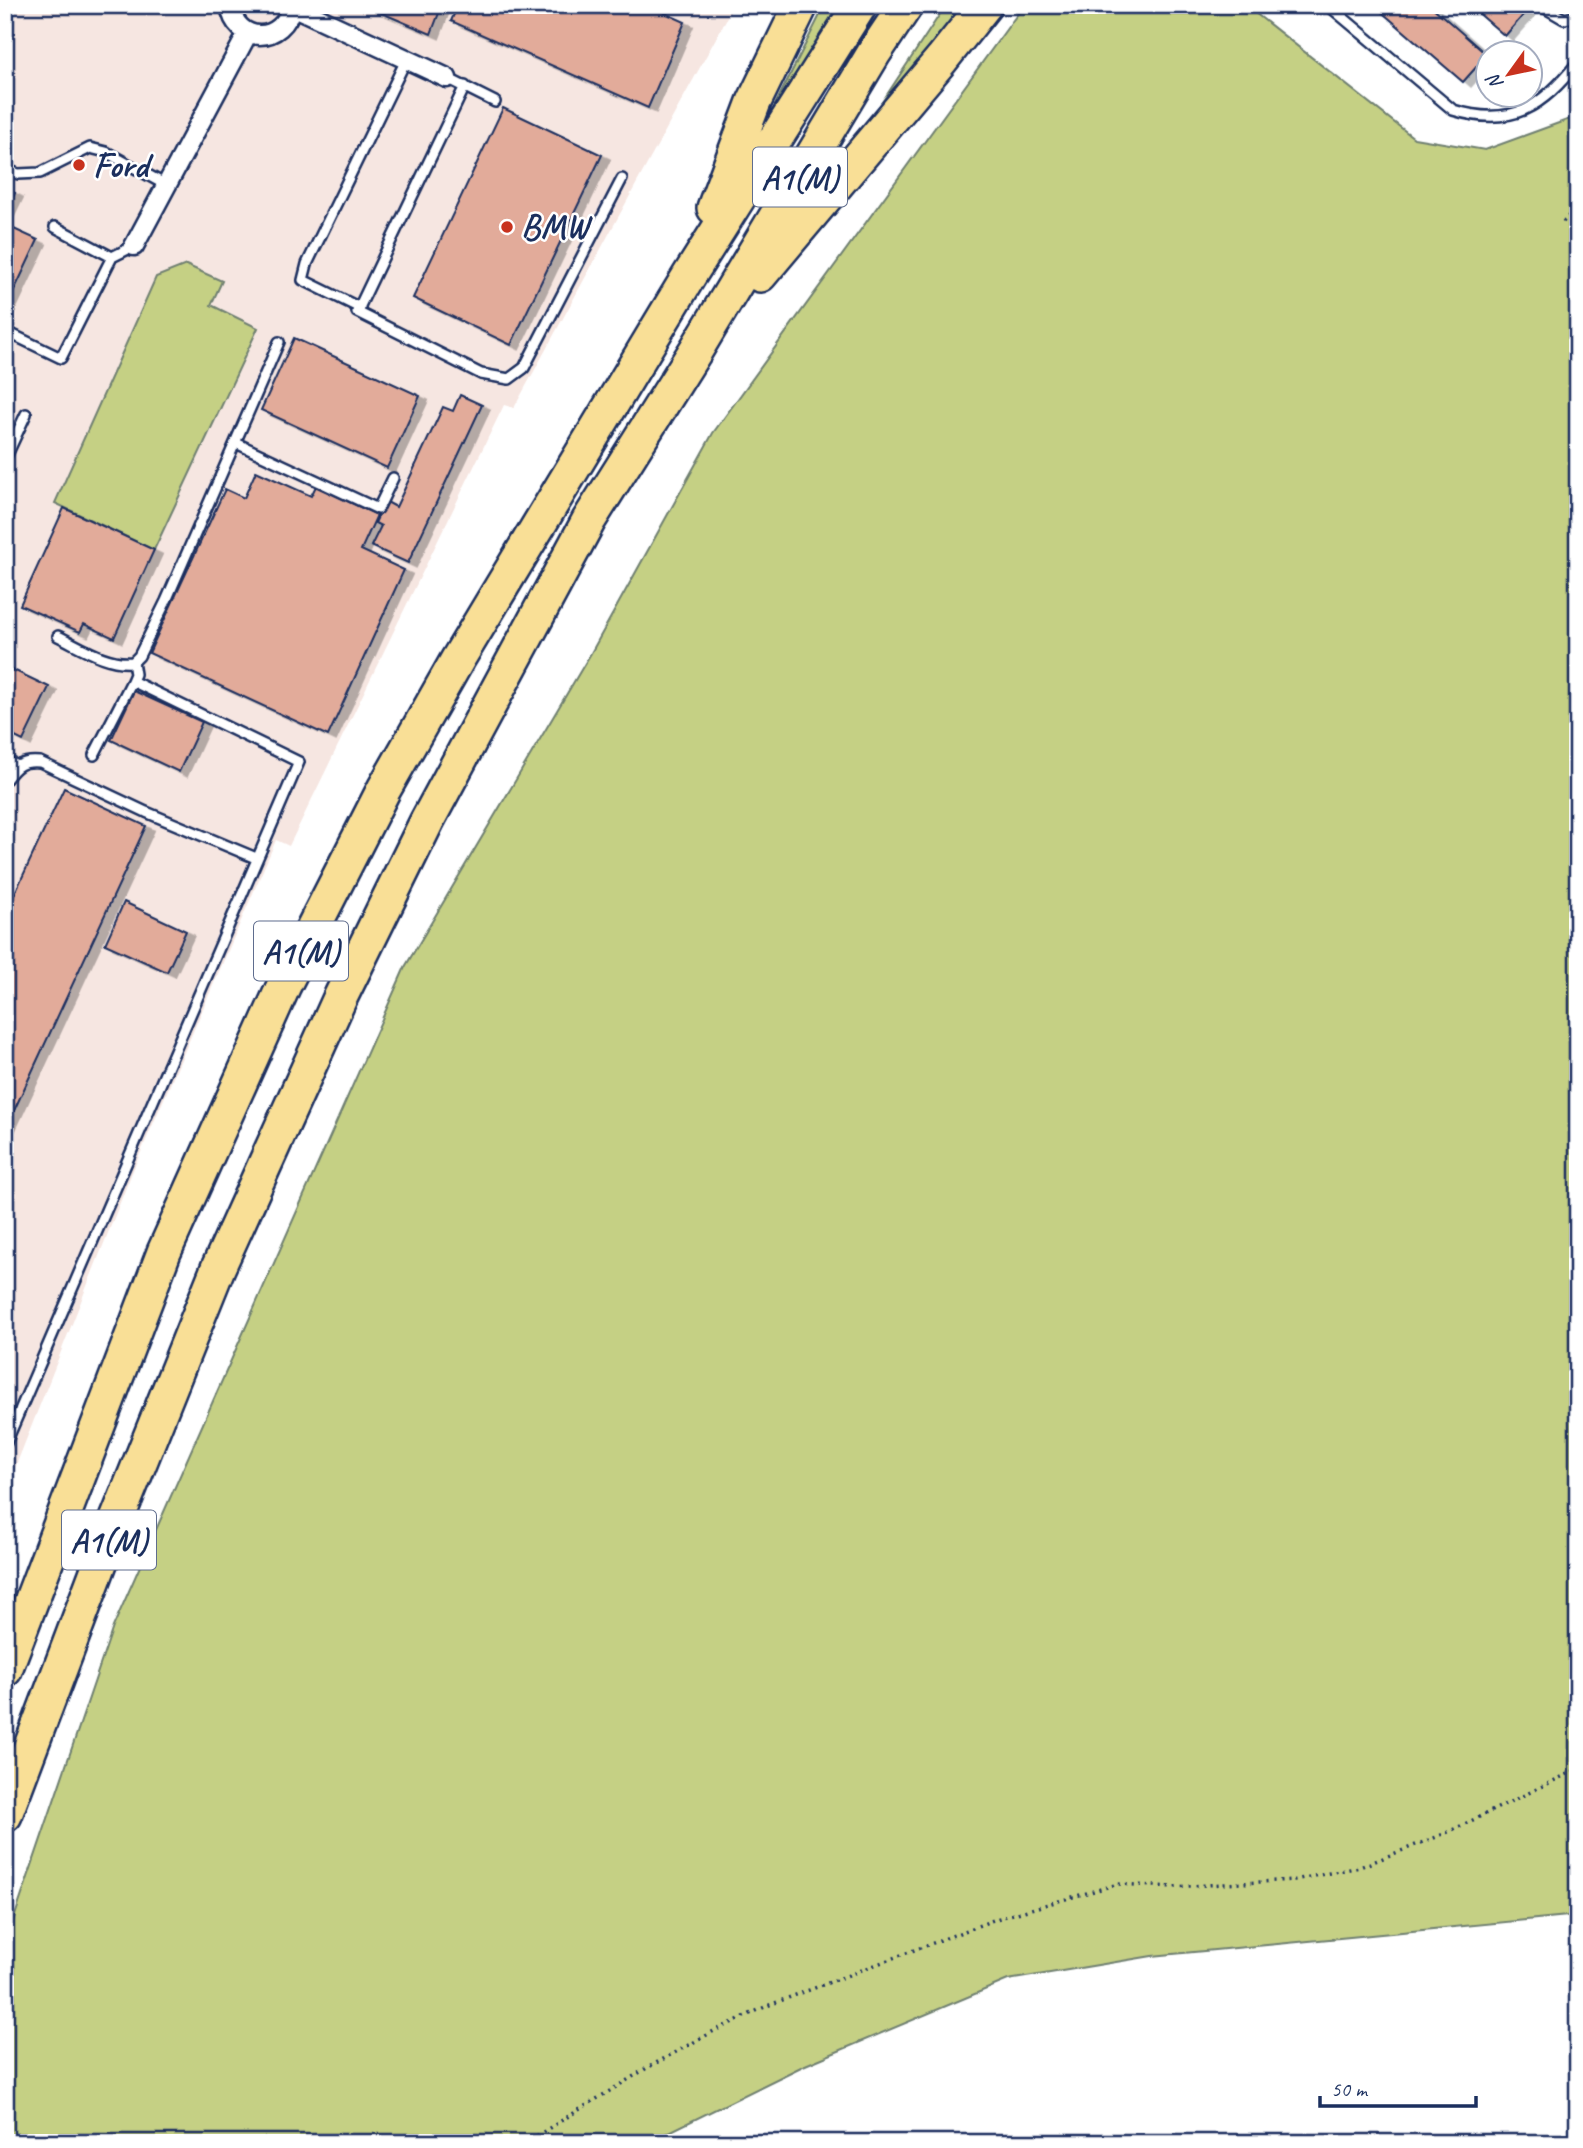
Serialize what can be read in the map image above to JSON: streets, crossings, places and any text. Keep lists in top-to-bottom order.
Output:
{
  "streets": {
    "highway": ["A1(M)"]
  },
  "places": ["Ford", "BMW"],
  "scale_bar": "50 m",
  "north": "bottom left"
}
